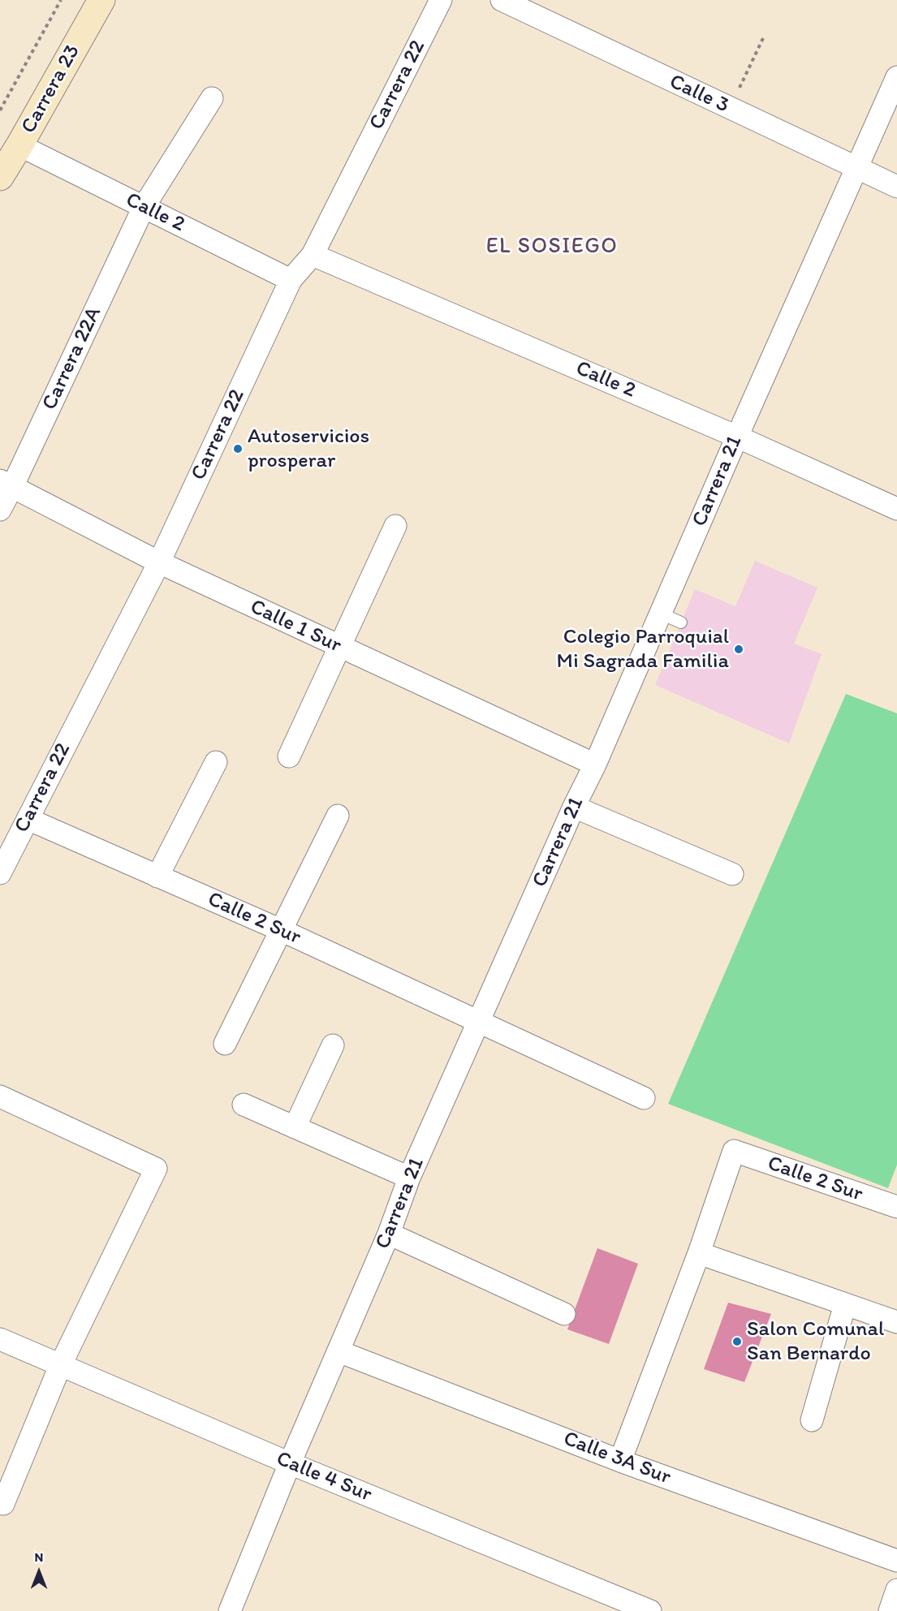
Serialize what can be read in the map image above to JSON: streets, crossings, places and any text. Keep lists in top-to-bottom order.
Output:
{
  "streets": {
    "street": [
      "Carrera 22",
      "Carrera 23",
      "Calle 3",
      "Calle 2",
      "Carrera 22A",
      "Carrera 21",
      "Calle 1 Sur",
      "Calle 2 Sur",
      "Calle 3A Sur",
      "Calle 4 Sur"
    ]
  },
  "crossings": [
    ["Carrera 22", "Calle 2"],
    ["Carrera 22", "Calle 1 Sur"],
    ["Carrera 22", "Calle 2 Sur"],
    ["Carrera 23", "Calle 2"],
    ["Calle 3", "Carrera 21"],
    ["Calle 2", "Carrera 22A"],
    ["Calle 2", "Carrera 21"],
    ["Carrera 22A", "Calle 1 Sur"],
    ["Carrera 21", "Calle 1 Sur"],
    ["Carrera 21", "Calle 2 Sur"],
    ["Carrera 21", "Calle 3A Sur"],
    ["Carrera 21", "Calle 4 Sur"]
  ],
  "districts": ["EL SOSIEGO"],
  "places": ["Autoservicios prosperar", "Colegio Parroquial Mi Sagrada Familia", "Salon Comunal San Bernardo"],
  "north": "top"
}
